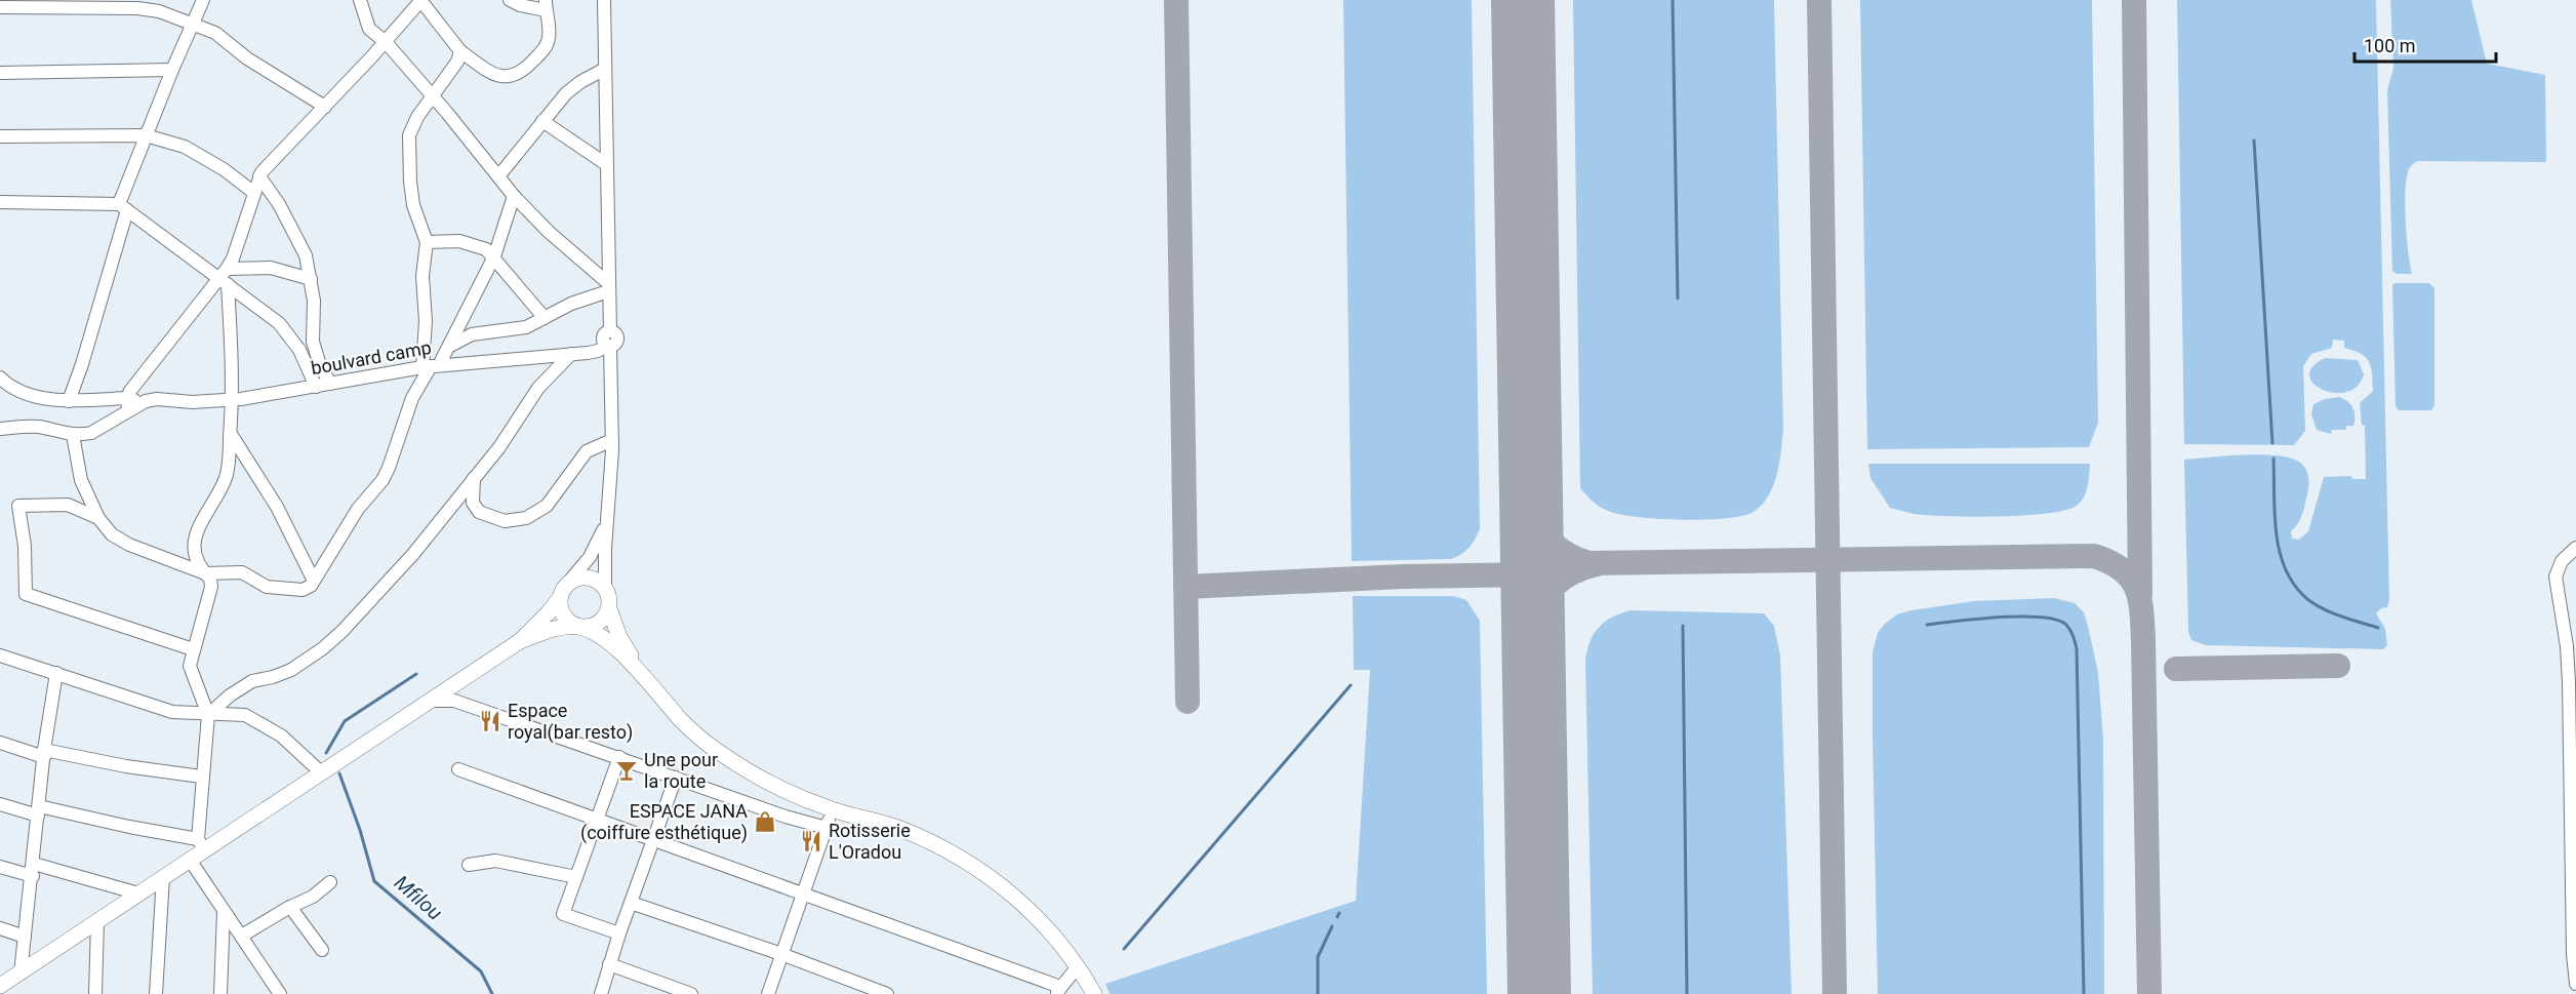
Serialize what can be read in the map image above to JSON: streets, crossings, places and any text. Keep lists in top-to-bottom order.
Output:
{
  "streets": {
    "street": ["boulvard camp"]
  },
  "water": ["Mfilou"],
  "places": {
    "restaurant": ["Espace royal(bar resto)", "Rotisserie L'Oradou"],
    "bar": ["Une pour la route"],
    "shop": ["ESPACE JANA (coiffure esthétique)"]
  },
  "scale_bar": "100 m"
}
